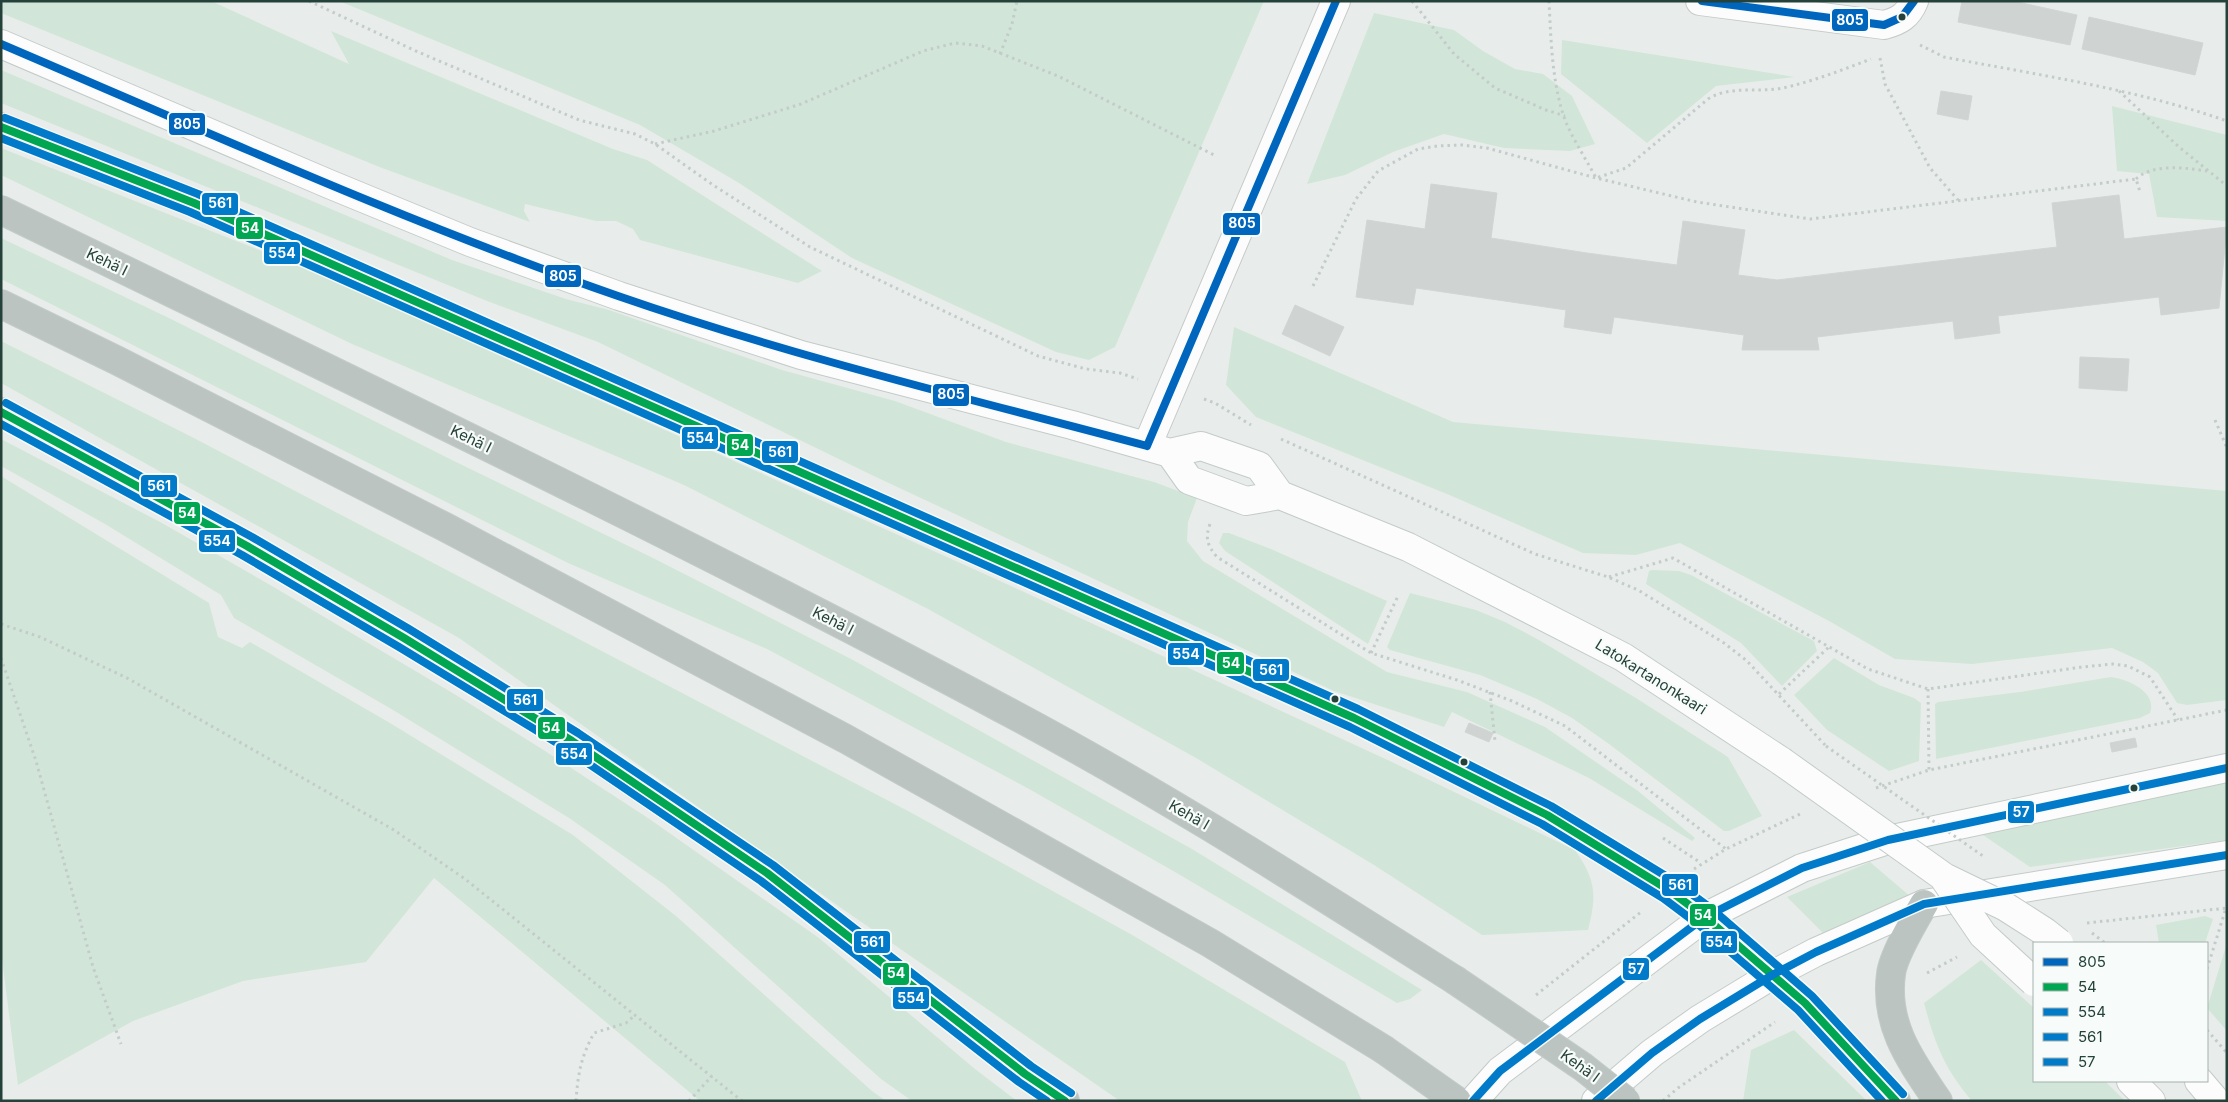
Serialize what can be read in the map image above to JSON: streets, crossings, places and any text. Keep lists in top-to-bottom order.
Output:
{
  "streets": {
    "highway": ["Kehä I"],
    "street": ["Latokartanonkaari"]
  },
  "lines": [
    "transit line 805",
    "transit line 561",
    "transit line 54",
    "transit line 554",
    "transit line 57"
  ],
  "legend": [
    "805",
    "54",
    "554",
    "561",
    "57"
  ]
}
